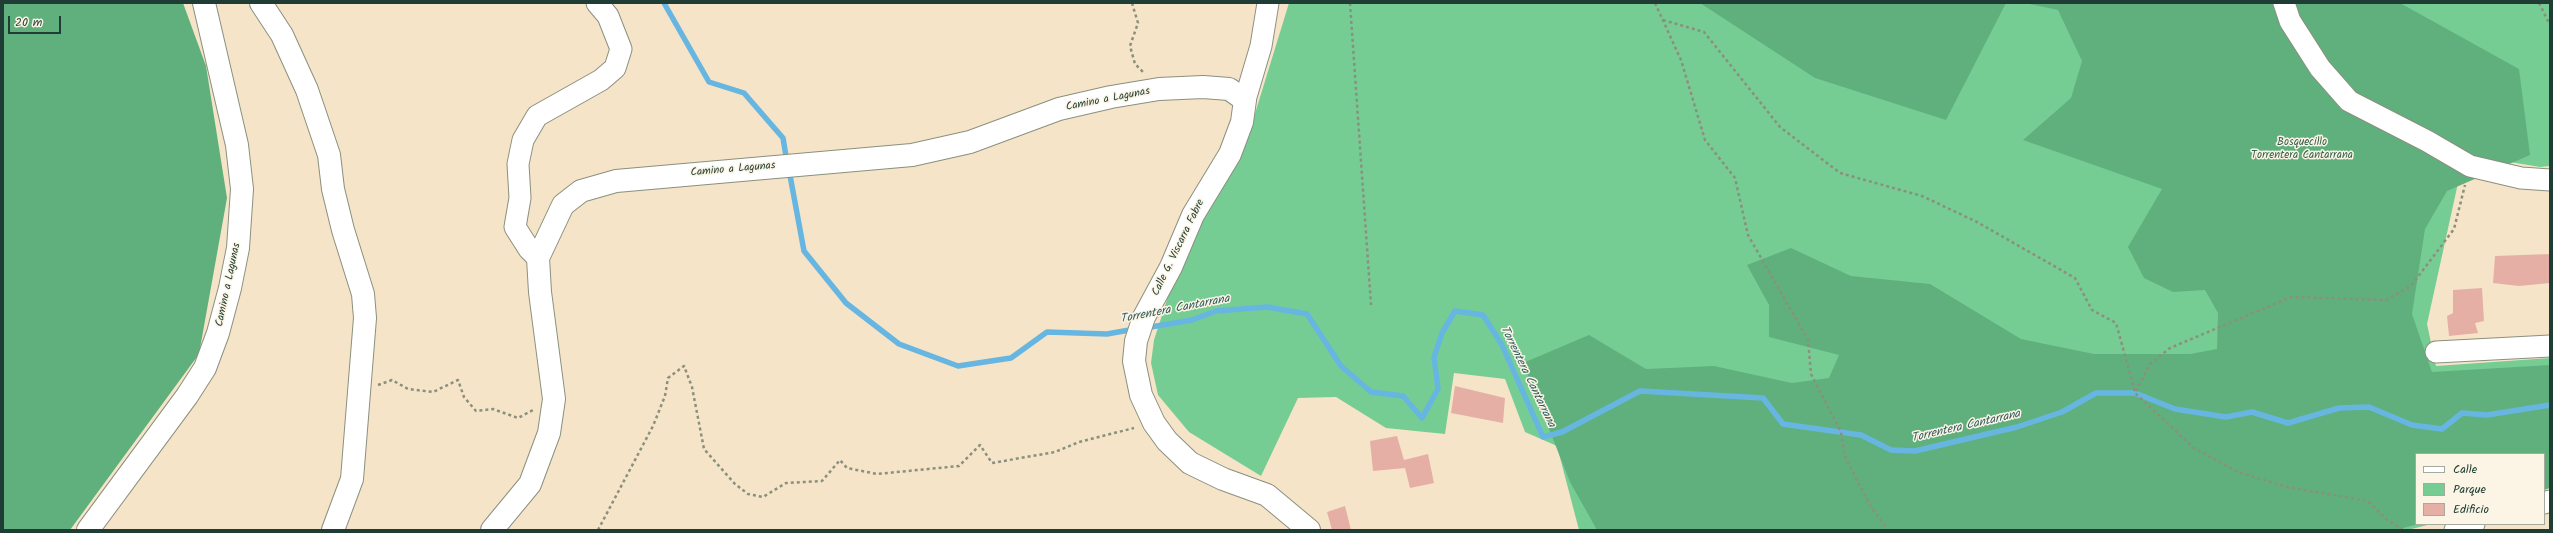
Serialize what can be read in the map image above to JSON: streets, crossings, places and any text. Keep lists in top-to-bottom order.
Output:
{
  "streets": {
    "street": ["Camino a Lagunas", "Calle G. Viscarra Fabre"]
  },
  "crossings": [
    ["Camino a Lagunas", "Calle G. Viscarra Fabre"]
  ],
  "water": ["Torrentera Cantarrana"],
  "parks": ["Bosquecillo Torrentera Cantarrana"],
  "legend": ["Calle", "Parque", "Edificio"],
  "scale_bar": "20 m"
}
